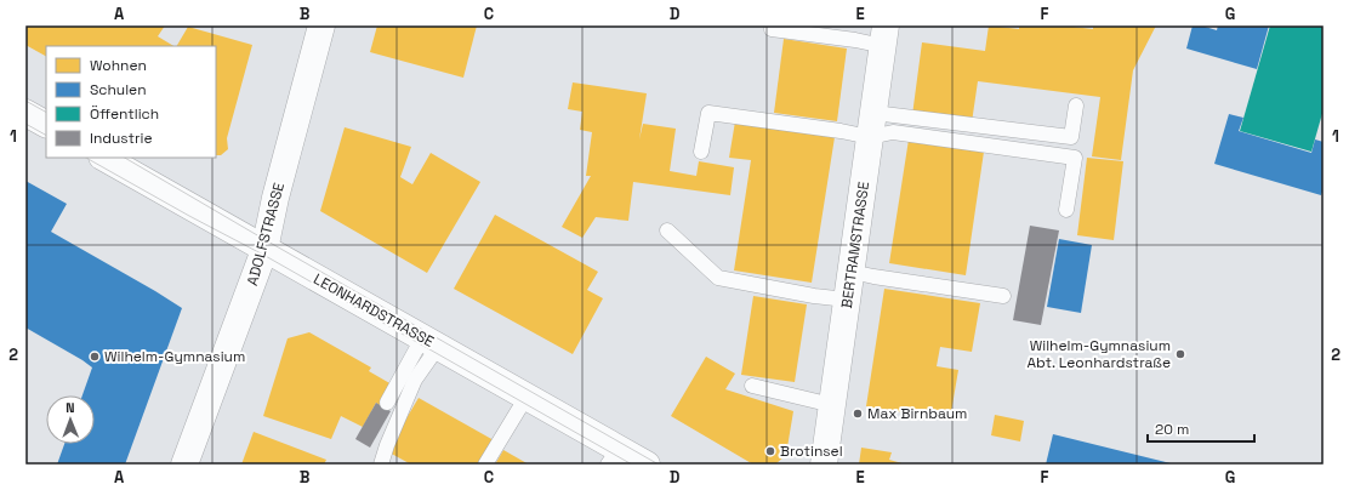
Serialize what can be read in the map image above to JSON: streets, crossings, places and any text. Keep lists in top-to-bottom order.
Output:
{
  "streets": {
    "street": ["ADOLFSTRASSE", "BERTRAMSTRASSE", "LEONHARDSTRASSE"]
  },
  "crossings": [
    ["ADOLFSTRASSE", "LEONHARDSTRASSE"]
  ],
  "places": [
    "Wilhelm-Gymnasium Abt. Leonhardstraße",
    "Wilhelm-Gymnasium",
    "Max Birnbaum",
    "Brotinsel"
  ],
  "legend": [
    "Wohnen",
    "Schulen",
    "Öffentlich",
    "Industrie"
  ],
  "scale_bar": "20 m",
  "north": "top",
  "grid": {
    "columns": [
      "A",
      "B",
      "C",
      "D",
      "E",
      "F",
      "G"
    ],
    "rows": ["1", "2"]
  }
}
